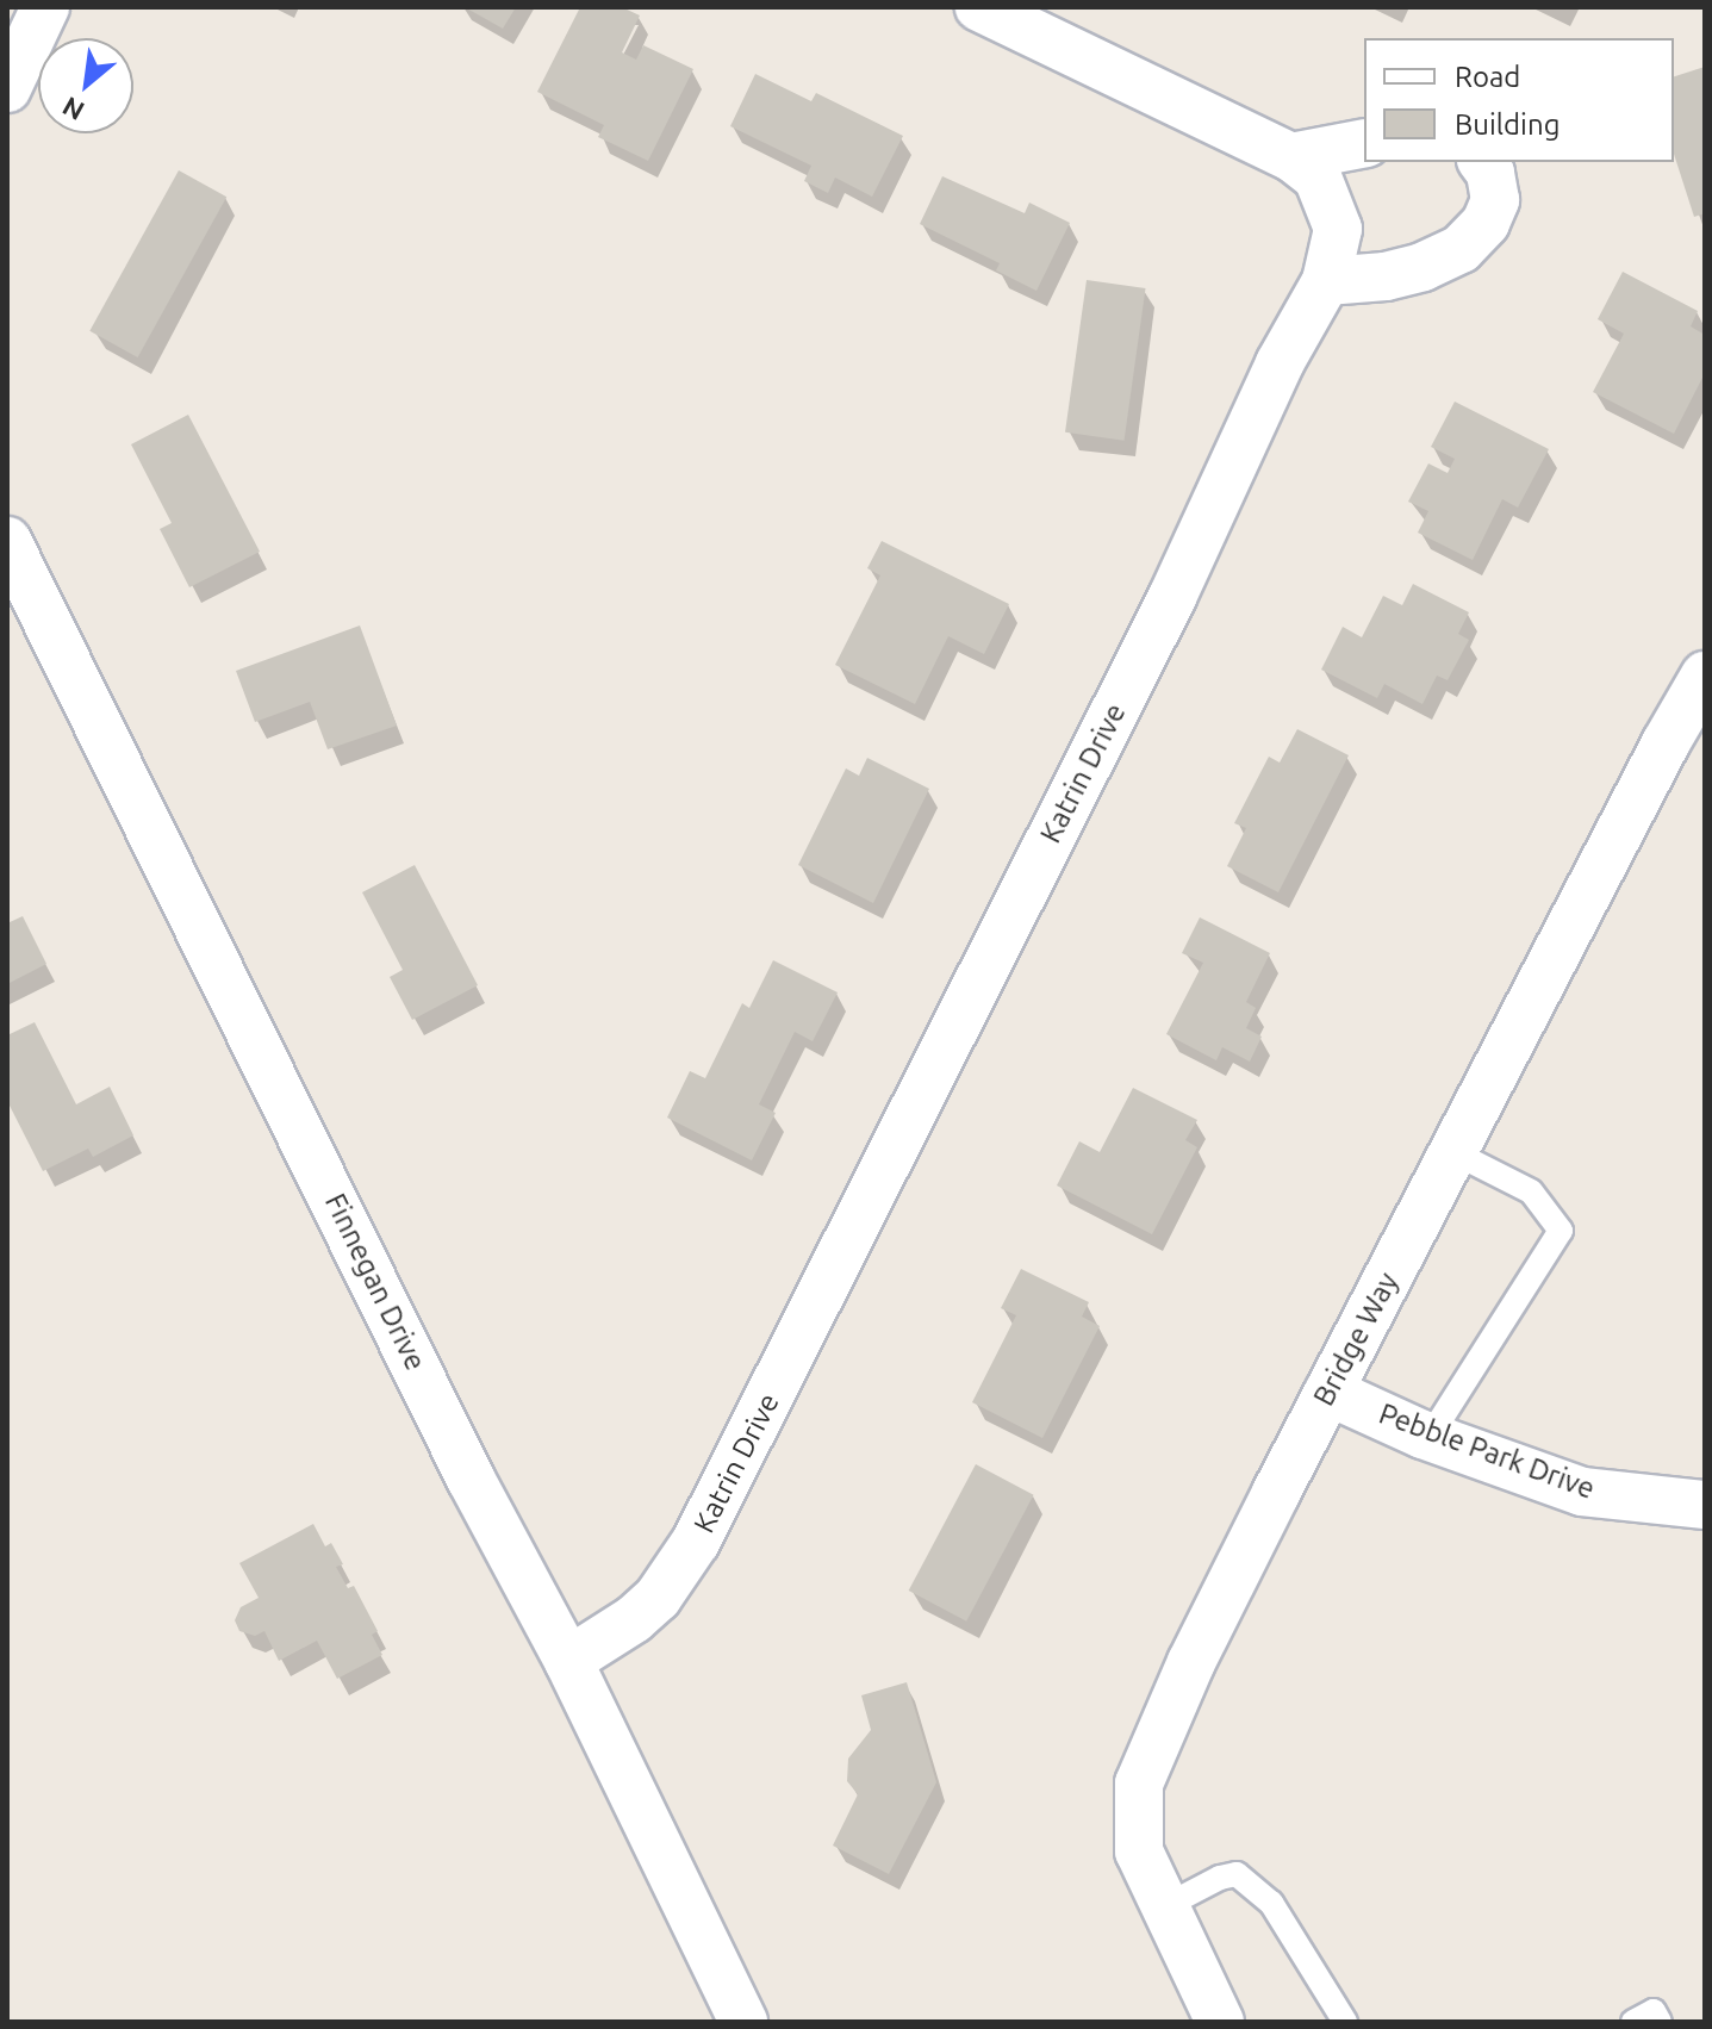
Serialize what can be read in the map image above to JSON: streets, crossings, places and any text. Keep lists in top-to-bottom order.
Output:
{
  "streets": {
    "street": [
      "Katrin Drive",
      "Finnegan Drive",
      "Bridge Way",
      "Pebble Park Drive"
    ]
  },
  "crossings": [
    ["Katrin Drive", "Finnegan Drive"],
    ["Bridge Way", "Pebble Park Drive"]
  ],
  "legend": ["Road", "Building"],
  "north": "bottom left"
}
